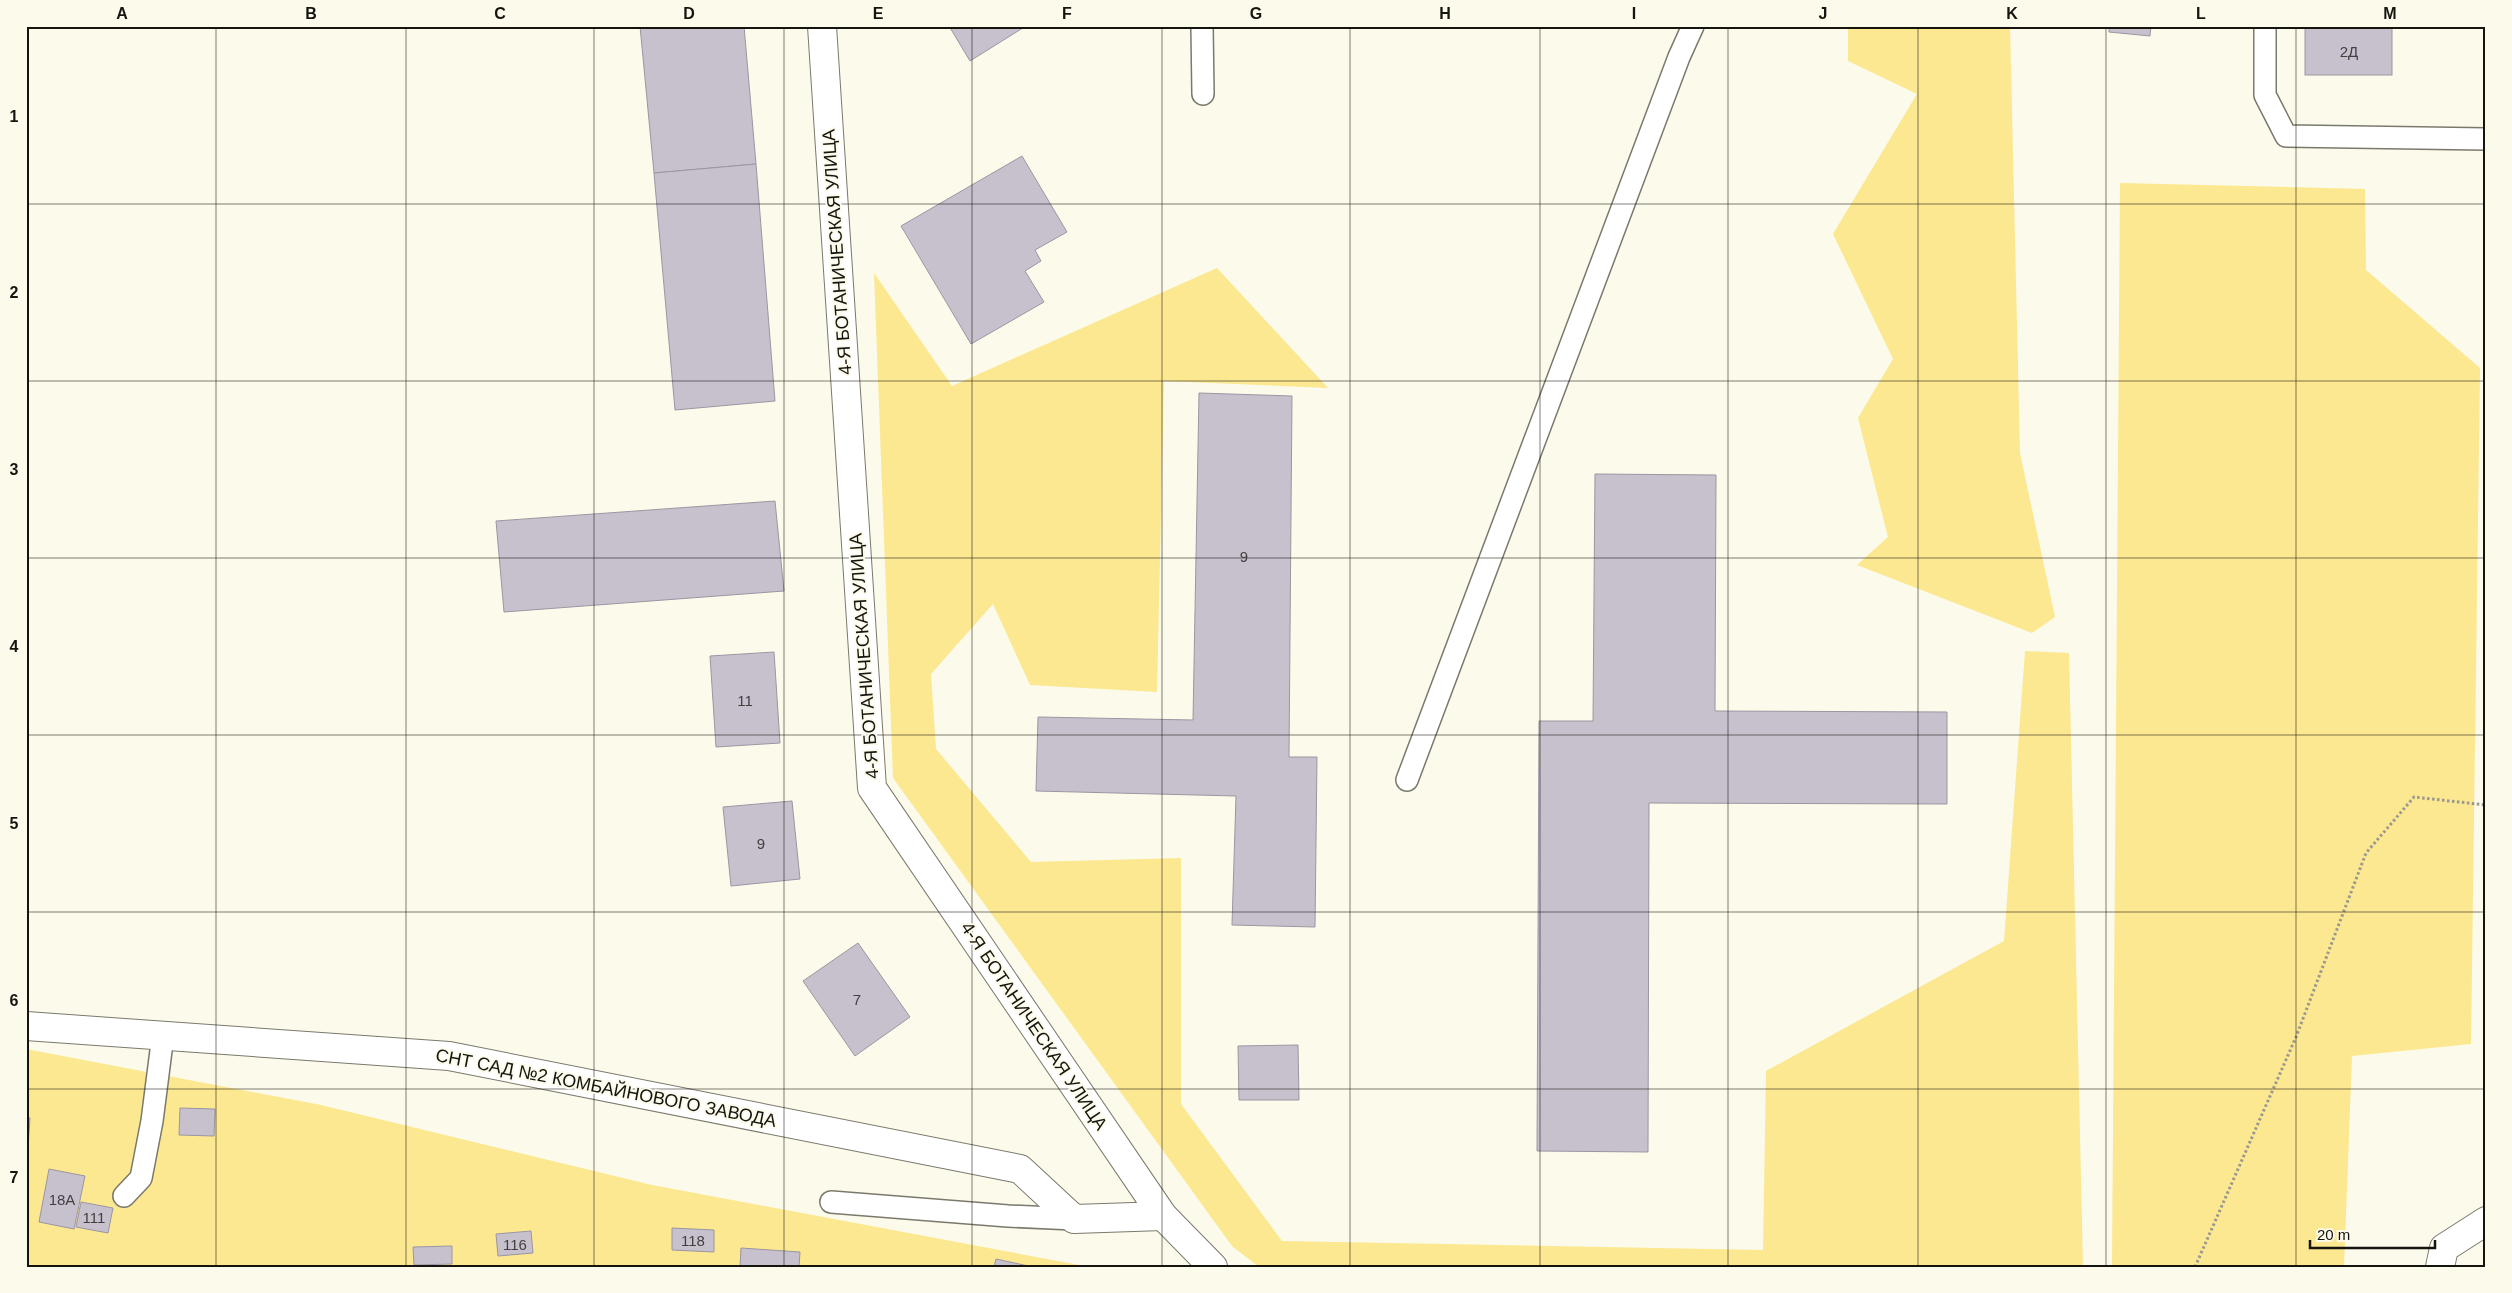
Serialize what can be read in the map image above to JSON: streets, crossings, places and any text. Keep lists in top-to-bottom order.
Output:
{
  "streets": {
    "street": ["4-Я БОТАНИЧЕСКАЯ УЛИЦА", "СНТ САД №2 КОМБАЙНОВОГО ЗАВОДА"]
  },
  "house_numbers": [
    "2Д",
    "9",
    "11",
    "9",
    "7",
    "18А",
    "111",
    "118",
    "116"
  ],
  "scale_bar": "20 m",
  "grid": {
    "columns": [
      "A",
      "B",
      "C",
      "D",
      "E",
      "F",
      "G",
      "H",
      "I",
      "J",
      "K",
      "L",
      "M"
    ],
    "rows": [
      "1",
      "2",
      "3",
      "4",
      "5",
      "6",
      "7"
    ]
  }
}
